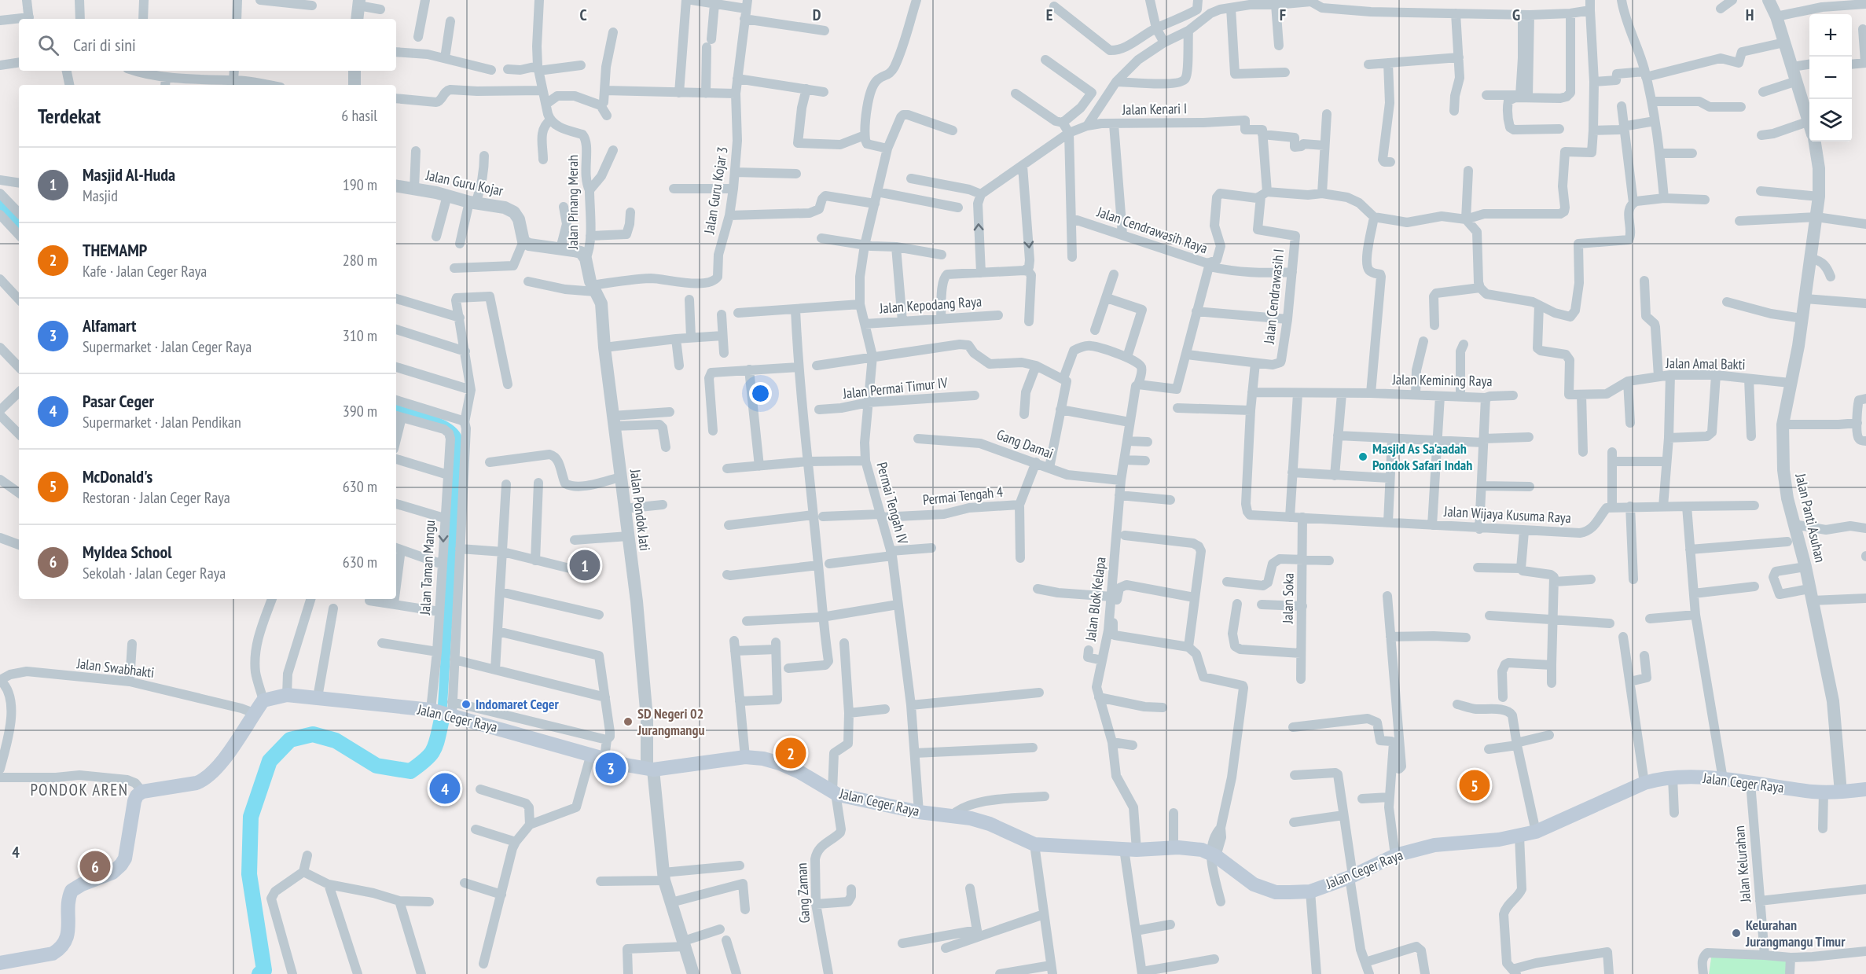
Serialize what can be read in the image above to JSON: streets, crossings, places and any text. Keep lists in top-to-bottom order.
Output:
{
  "streets": {
    "main road": ["Jalan Ceger Raya"],
    "street": [
      "Jalan Kenari I",
      "Jalan Guru Kojar",
      "Jalan Guru Kojar 3",
      "Jalan Pinang Merah",
      "Jalan Cendrawasih Raya",
      "Jalan Cendrawasih I",
      "Jalan Kepodang Raya",
      "Jalan Amal Bakti",
      "Jalan Kemining Raya",
      "Jalan Permai Timur IV",
      "Gang Damai",
      "Permai Tengah 4",
      "Permai Tengah IV",
      "Jalan Pondok Jati",
      "Jalan Wijaya Kusuma Raya",
      "Jalan Panti Asuhan",
      "Jalan Taman Mangu",
      "Jalan Soka",
      "Jalan Blok Kelapa",
      "Jalan Swabhakti",
      "Jalan Kelurahan",
      "Gang Zaman"
    ]
  },
  "crossings": [
    ["Jalan Guru Kojar 3", "Jalan Pondok Jati"],
    ["Jalan Pinang Merah", "Jalan Pondok Jati"],
    ["Jalan Cendrawasih Raya", "Jalan Cendrawasih I"],
    ["Jalan Cendrawasih Raya", "Jalan Blok Kelapa"],
    ["Jalan Cendrawasih I", "Jalan Wijaya Kusuma Raya"],
    ["Jalan Kepodang Raya", "Permai Tengah IV"],
    ["Jalan Amal Bakti", "Jalan Panti Asuhan"],
    ["Jalan Kemining Raya", "Jalan Wijaya Kusuma Raya"],
    ["Jalan Permai Timur IV", "Permai Tengah IV"],
    ["Gang Damai", "Jalan Blok Kelapa"],
    ["Permai Tengah 4", "Permai Tengah IV"],
    ["Permai Tengah IV", "Jalan Ceger Raya"],
    ["Jalan Pondok Jati", "Jalan Ceger Raya"],
    ["Jalan Wijaya Kusuma Raya", "Jalan Soka"],
    ["Jalan Panti Asuhan", "Jalan Ceger Raya"],
    ["Jalan Taman Mangu", "Jalan Ceger Raya"],
    ["Jalan Blok Kelapa", "Jalan Ceger Raya"],
    ["Jalan Ceger Raya", "Jalan Kelurahan"],
    ["Jalan Ceger Raya", "Gang Zaman"]
  ],
  "districts": ["PONDOK AREN"],
  "places": [
    "Masjid As Sa'aadah Pondok Safari Indah",
    "Indomaret Ceger",
    "SD Negeri 02 Jurangmangu",
    "Kelurahan Jurangmangu Timur"
  ],
  "page": {
    "map_buttons": ["+", "−"],
    "search": "Cari di sini",
    "heading": ["Terdekat", "6 hasil"],
    "list": [
      {
        "mark": "1",
        "name": "Masjid Al-Huda",
        "note": "Masjid",
        "value": "190 m"
      },
      {
        "mark": "2",
        "name": "THEMAMP",
        "note": "Kafe · Jalan Ceger Raya",
        "value": "280 m"
      },
      {
        "mark": "3",
        "name": "Alfamart",
        "note": "Supermarket · Jalan Ceger Raya",
        "value": "310 m"
      },
      {
        "mark": "4",
        "name": "Pasar Ceger",
        "note": "Supermarket · Jalan Pendikan",
        "value": "390 m"
      },
      {
        "mark": "5",
        "name": "McDonald's",
        "note": "Restoran · Jalan Ceger Raya",
        "value": "630 m"
      },
      {
        "mark": "6",
        "name": "MyIdea School",
        "note": "Sekolah · Jalan Ceger Raya",
        "value": "630 m"
      }
    ],
    "pins": [
      "1",
      "2",
      "3",
      "5",
      "4",
      "6"
    ]
  },
  "grid": {
    "columns": [
      "C",
      "D",
      "E",
      "F",
      "G",
      "H"
    ],
    "rows": ["4"]
  }
}
